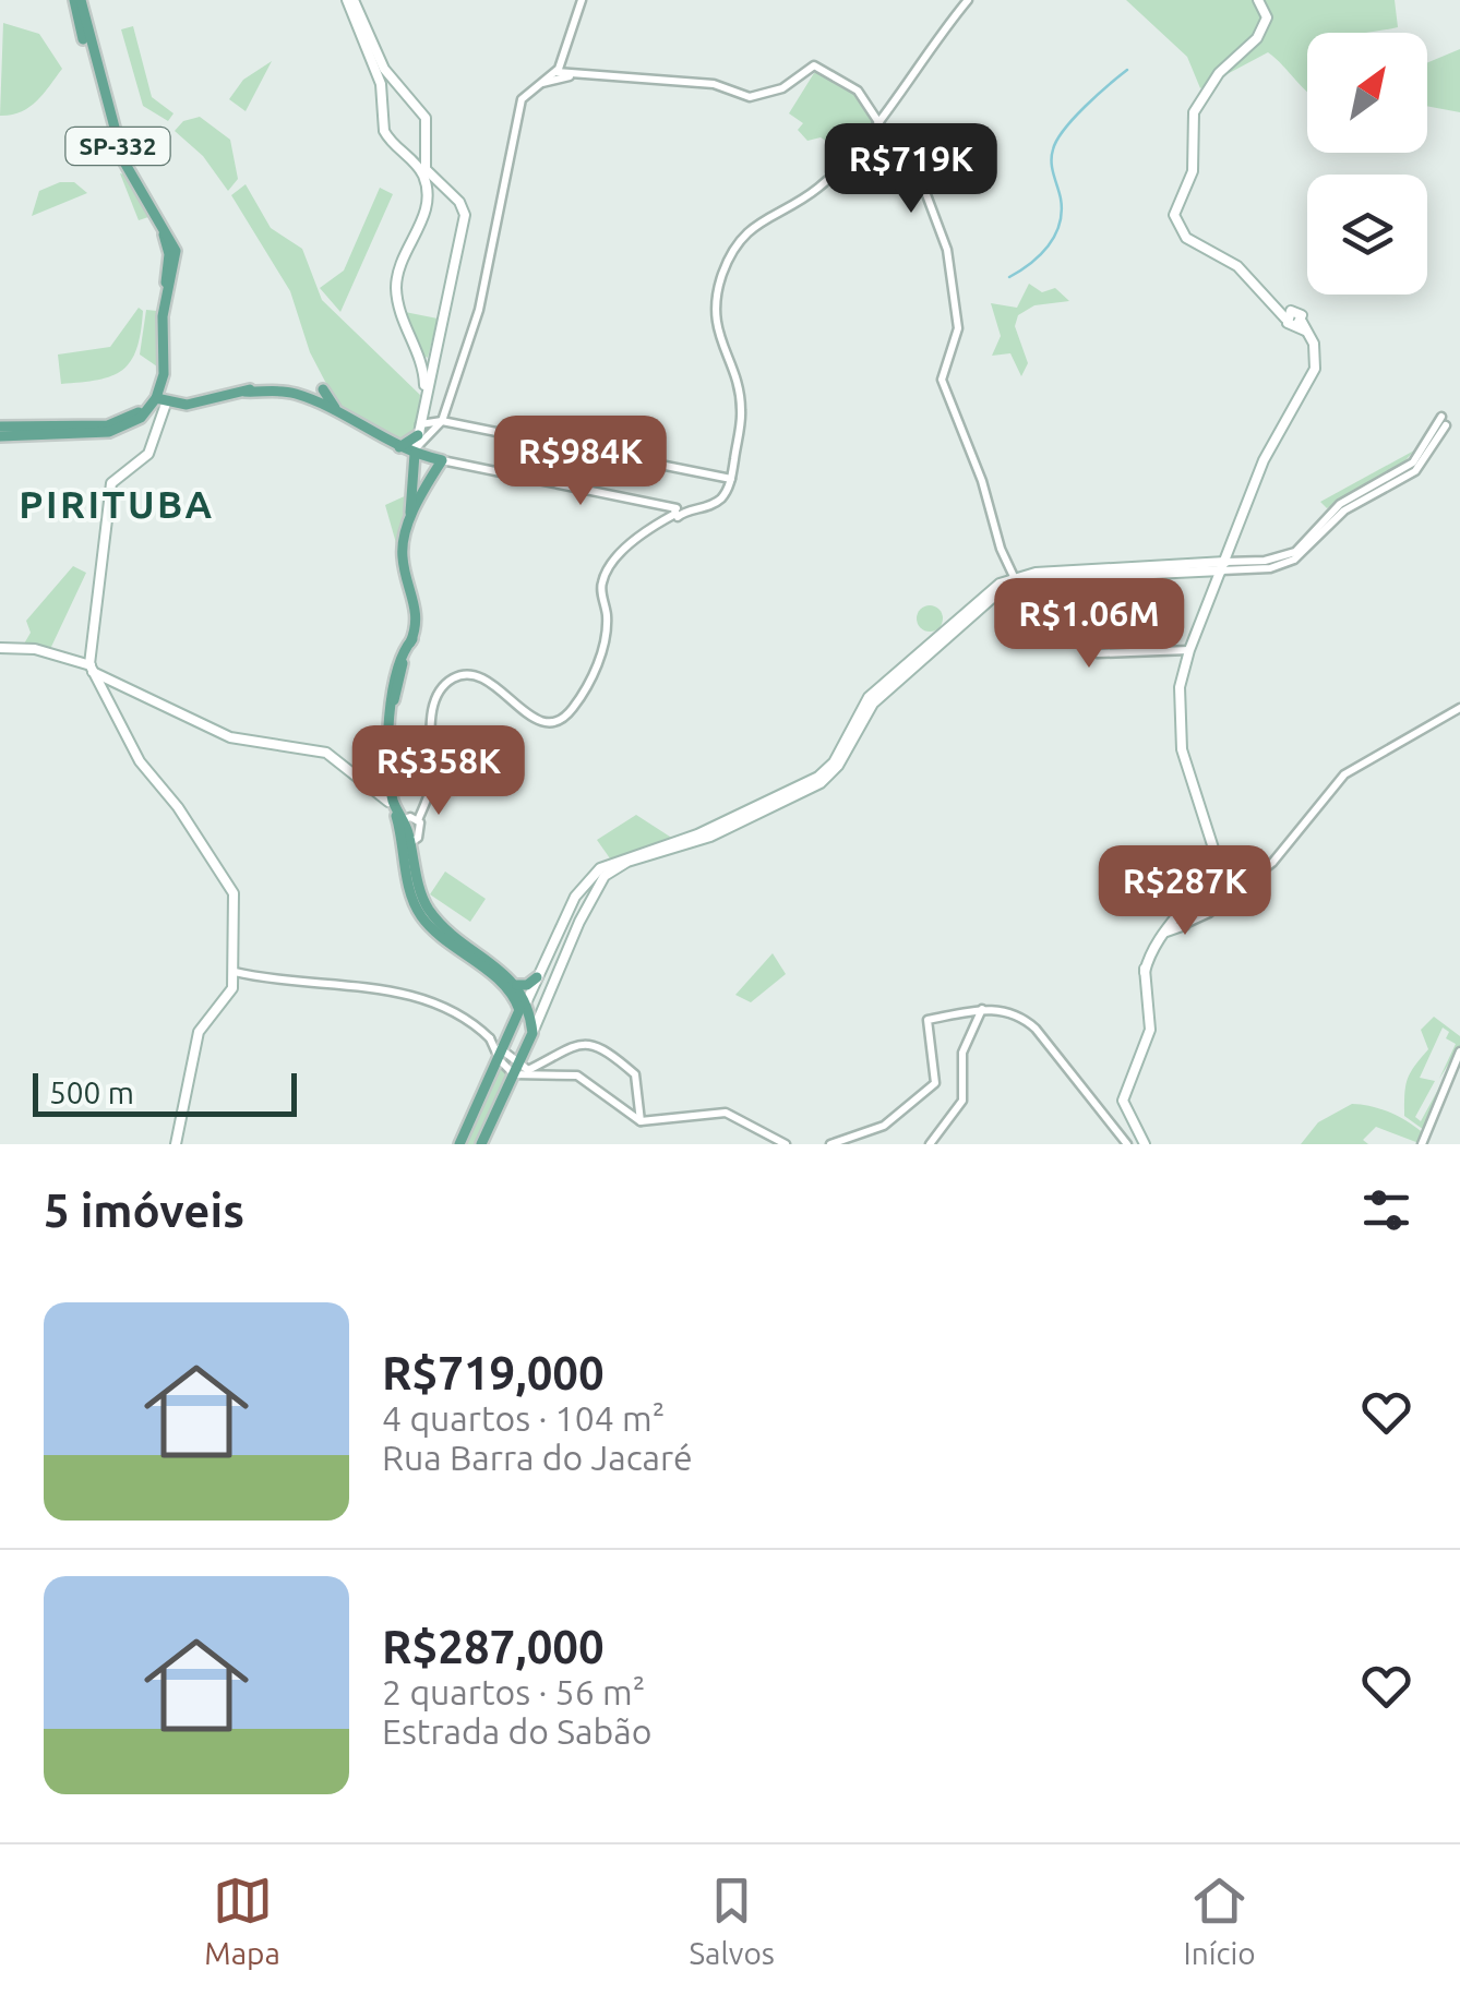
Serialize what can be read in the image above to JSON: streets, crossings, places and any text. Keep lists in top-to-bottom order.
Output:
{
  "streets": {
    "main road": ["SP-332"]
  },
  "districts": ["PIRITUBA"],
  "scale_bar": "500 m",
  "north": "top right",
  "page": {
    "price": [
      "R$719K",
      "R$984K",
      "R$1.06M",
      "R$358K",
      "R$287K"
    ],
    "scale": "500 m",
    "heading": "5 imóveis",
    "list": [
      {
        "name": "R$719,000",
        "note": "4 quartos · 104 m² · Rua Barra do Jacaré"
      },
      {
        "name": "R$287,000",
        "note": "2 quartos · 56 m² · Estrada do Sabão"
      }
    ],
    "tabs": ["Mapa", "Salvos", "Início"]
  }
}
